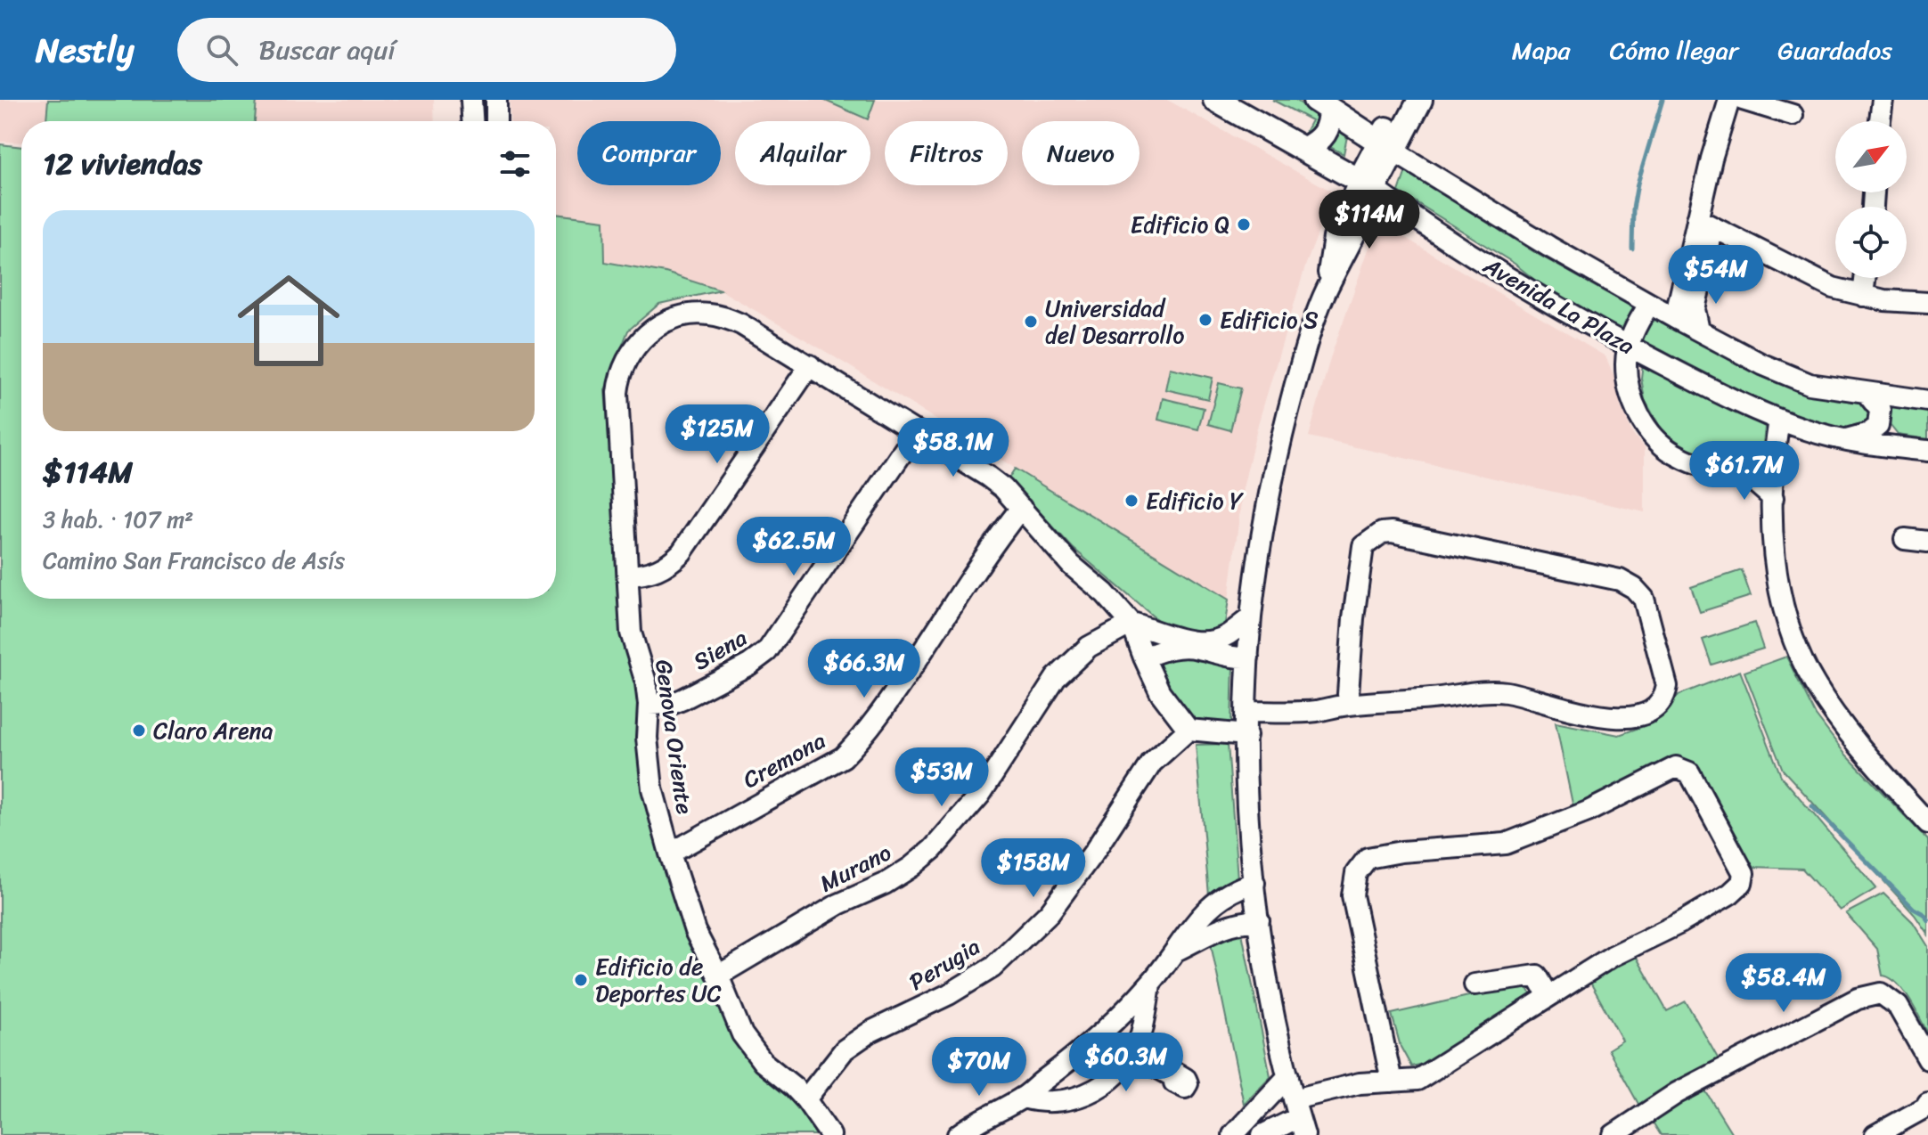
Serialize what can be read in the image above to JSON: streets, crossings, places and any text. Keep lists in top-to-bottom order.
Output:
{
  "streets": {
    "main road": ["Avenida La Plaza"],
    "street": [
      "Siena",
      "Genova Oriente",
      "Cremona",
      "Murano",
      "Perugia"
    ]
  },
  "crossings": [
    ["Siena", "Genova Oriente"],
    ["Genova Oriente", "Cremona"],
    ["Genova Oriente", "Murano"],
    ["Genova Oriente", "Perugia"]
  ],
  "places": [
    "Edificio Q",
    "Edificio S",
    "Universidad del Desarrollo",
    "Edificio Y",
    "Claro Arena",
    "Edificio de Deportes UC"
  ],
  "north": "top right",
  "page": {
    "header": "Nestly",
    "search": "Buscar aquí",
    "nav": ["Mapa", "Cómo llegar", "Guardados"],
    "chip": [
      "Comprar",
      "Alquilar",
      "Filtros",
      "Nuevo"
    ],
    "heading": "12 viviendas",
    "price": [
      "$114M",
      "$54M",
      "$125M",
      "$58.1M",
      "$61.7M",
      "$62.5M",
      "$66.3M",
      "$53M",
      "$158M",
      "$58.4M",
      "$60.3M",
      "$70M"
    ],
    "list": [
      {
        "name": "$114M",
        "note": "3 hab. · 107 m² · Camino San Francisco de Asís"
      }
    ]
  }
}
